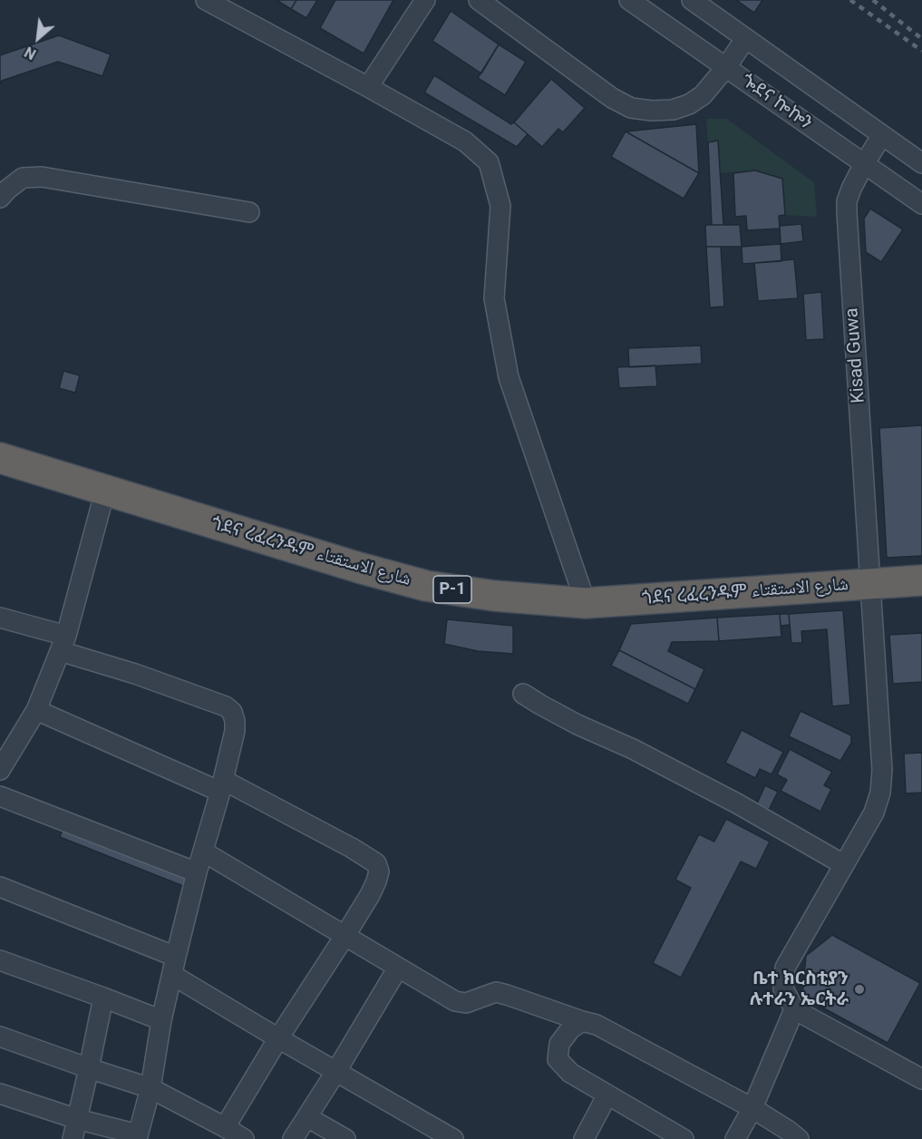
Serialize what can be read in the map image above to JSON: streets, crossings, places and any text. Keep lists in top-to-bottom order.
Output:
{
  "streets": {
    "highway": ["ጎደና ረፈረንዱም شارع الاستقتاء", "P-1"],
    "street": ["ጐደና ኰኰን", "Kisad Guwa"]
  },
  "crossings": [
    ["ጐደና ኰኰን", "Kisad Guwa"],
    ["Kisad Guwa", "ጎደና ረፈረንዱም شارع الاستقتاء"]
  ],
  "places": ["ቤተ ክርስቲያን ሉተራን ኤርትራ"],
  "north": "bottom left"
}
